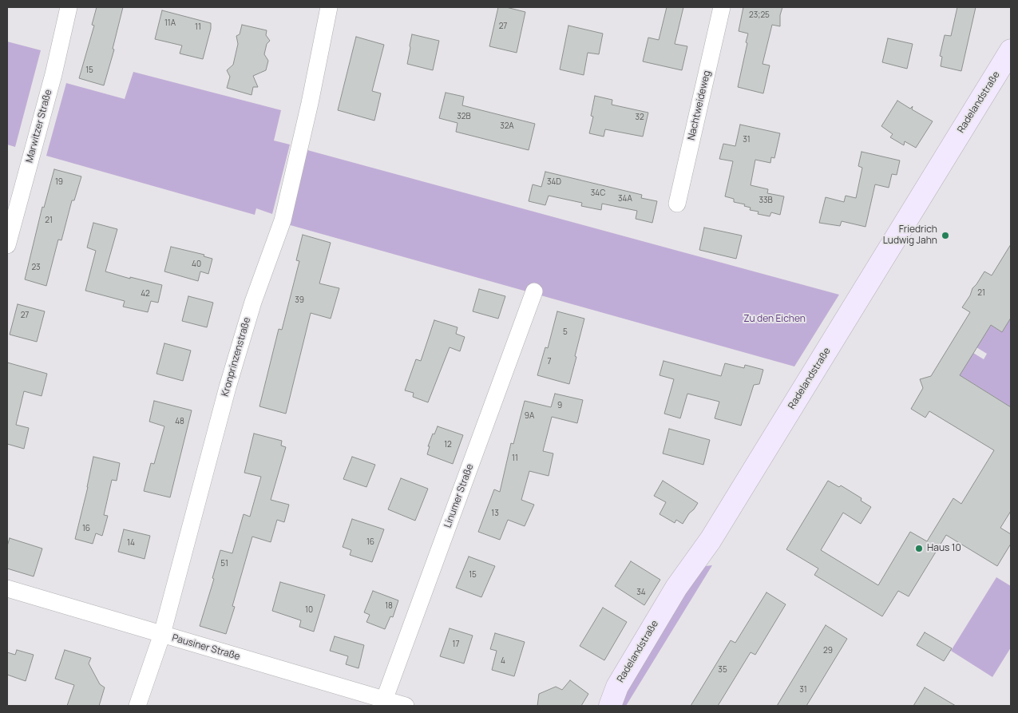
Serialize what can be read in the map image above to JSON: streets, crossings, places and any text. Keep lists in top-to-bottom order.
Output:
{
  "streets": {
    "street": [
      "Radelandstraße",
      "Nachtweideweg",
      "Marwitzer Straße",
      "Kronprinzenstraße",
      "Linumer Straße",
      "Pausiner Straße"
    ]
  },
  "crossings": [
    ["Kronprinzenstraße", "Pausiner Straße"],
    ["Linumer Straße", "Pausiner Straße"]
  ],
  "parks": ["Zu den Eichen"],
  "places": ["Friedrich Ludwig Jahn", "Haus 10"],
  "house_numbers": [
    "23;25",
    "11A",
    "27",
    "11",
    "15",
    "32B",
    "32",
    "32A",
    "31",
    "19",
    "34D",
    "34C",
    "34A",
    "33B",
    "21",
    "40",
    "23",
    "21",
    "42",
    "39",
    "27",
    "5",
    "7",
    "9",
    "9A",
    "48",
    "12",
    "11",
    "13",
    "16",
    "16",
    "14",
    "51",
    "15",
    "34",
    "18",
    "10",
    "17",
    "29",
    "4",
    "35",
    "31"
  ]
}
